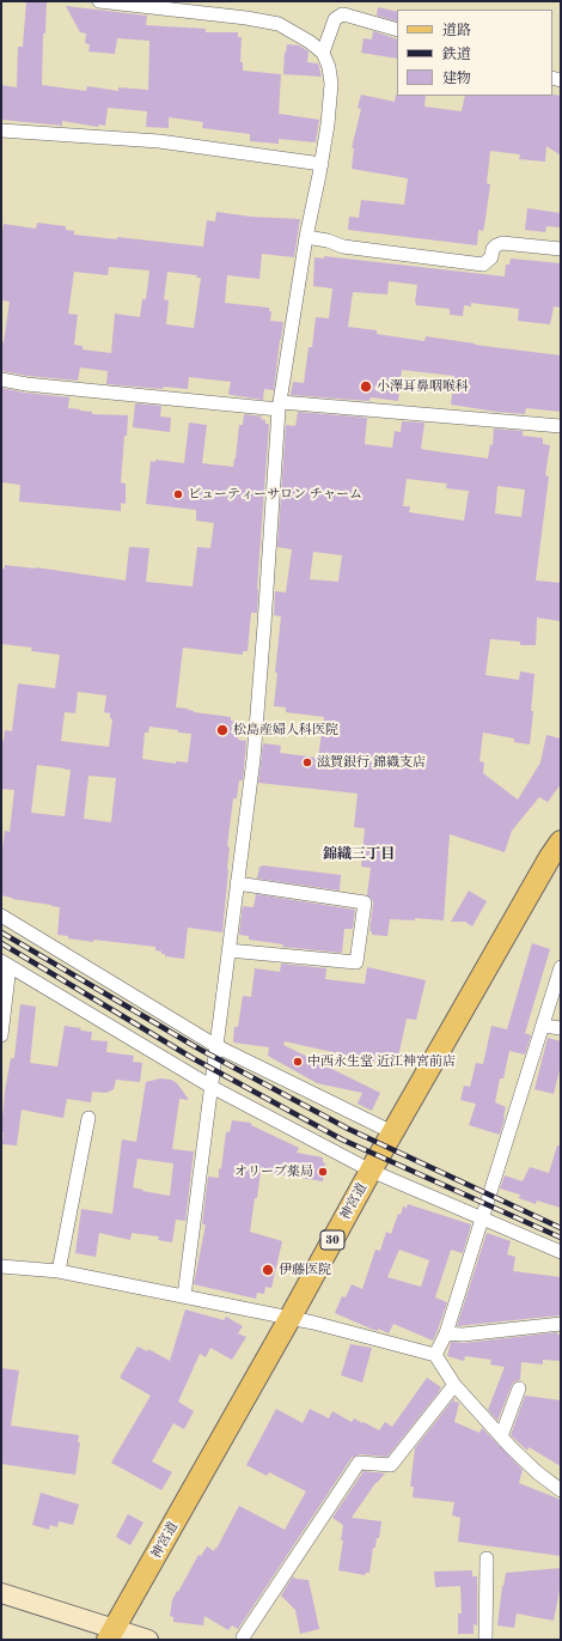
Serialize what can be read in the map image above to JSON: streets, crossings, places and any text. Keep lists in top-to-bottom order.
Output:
{
  "streets": {
    "main road": ["神宮道", "30"]
  },
  "districts": ["錦織三丁目"],
  "places": [
    "小澤耳鼻咽喉科",
    "ビューティーサロン チャーム",
    "松島産婦人科医院",
    "滋賀銀行 錦織支店",
    "中西永生堂 近江神宮前店",
    "オリーブ薬局",
    "伊藤医院"
  ],
  "legend": ["道路", "鉄道", "建物"]
}
